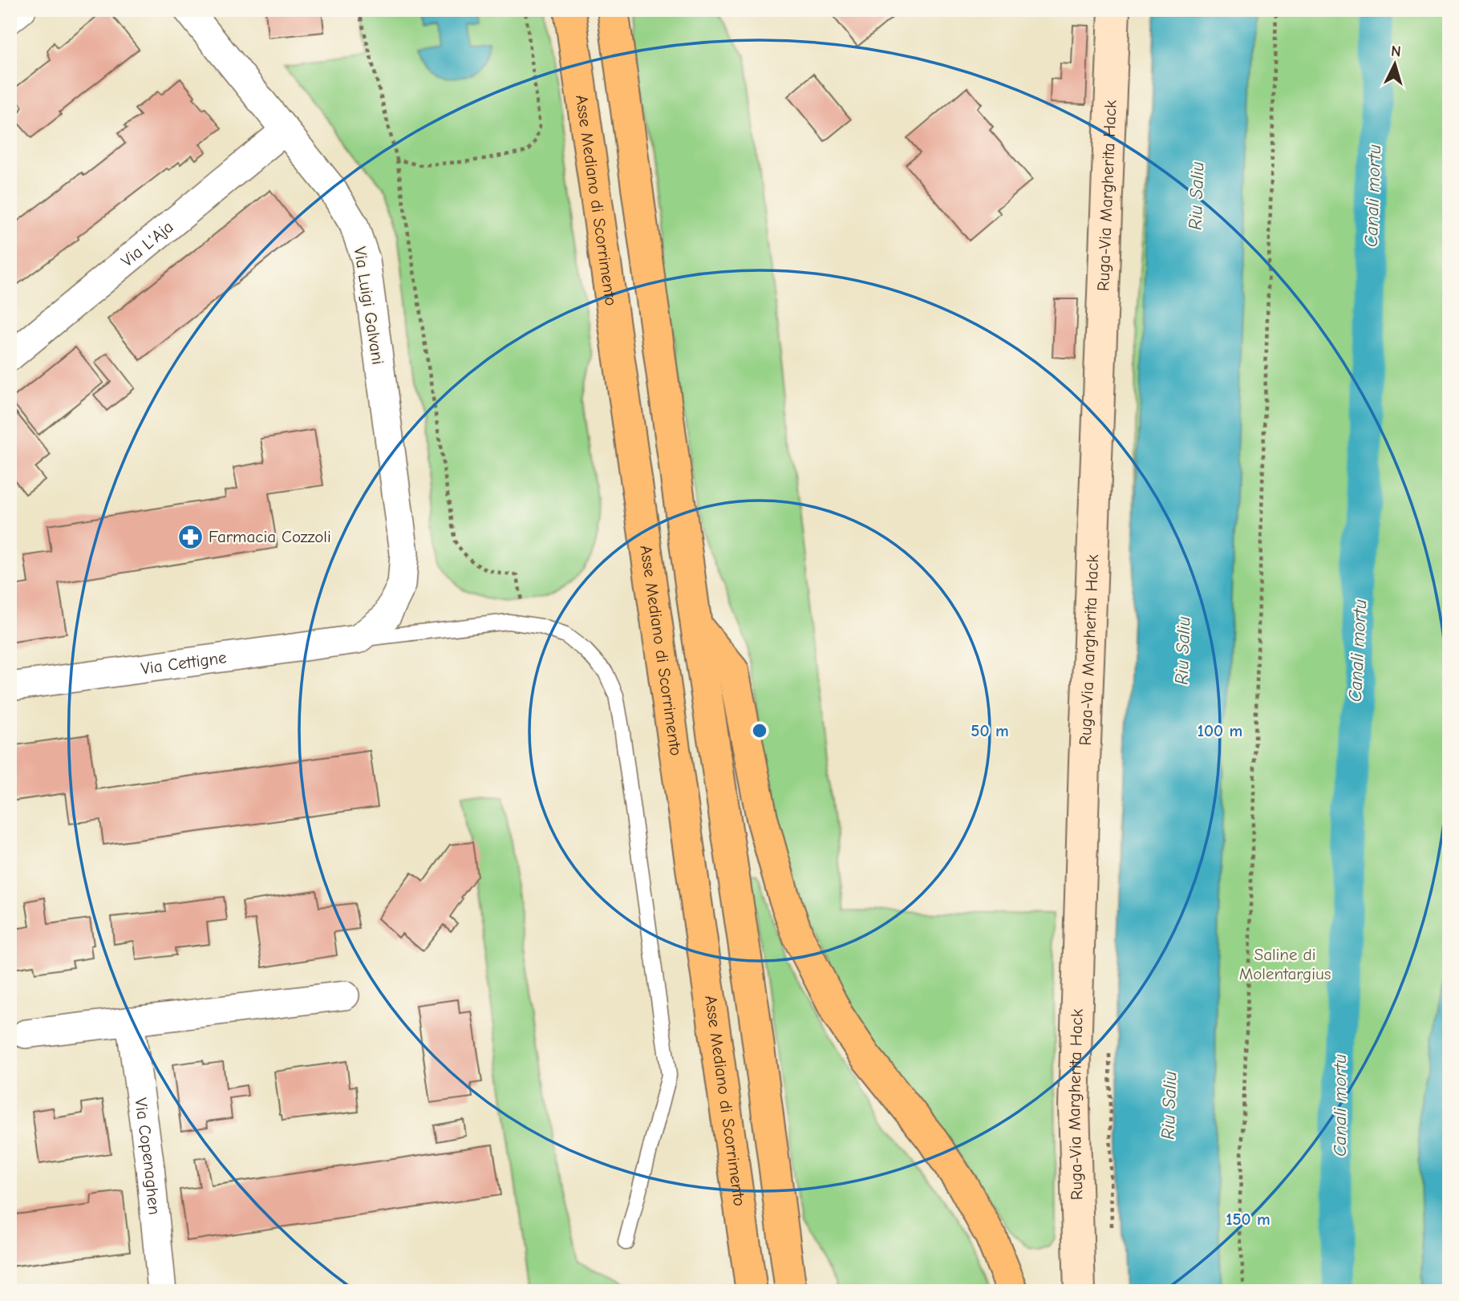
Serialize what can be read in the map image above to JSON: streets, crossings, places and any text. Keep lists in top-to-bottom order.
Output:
{
  "streets": {
    "highway": ["Asse Mediano di Scorrimento"],
    "main road": ["Ruga-Via Margherita Hack"],
    "street": [
      "Via L'Aja",
      "Via Luigi Galvani",
      "Via Cettigne",
      "Via Copenaghen"
    ]
  },
  "crossings": [
    ["Via L'Aja", "Via Luigi Galvani"],
    ["Via Luigi Galvani", "Via Cettigne"]
  ],
  "water": ["Riu Saliu", "Canali mortu"],
  "parks": ["Saline di Molentargius"],
  "places": {
    "pharmacy": ["Farmacia Cozzoli"]
  },
  "north": "top",
  "rings": ["50 m", "100 m", "150 m"]
}
